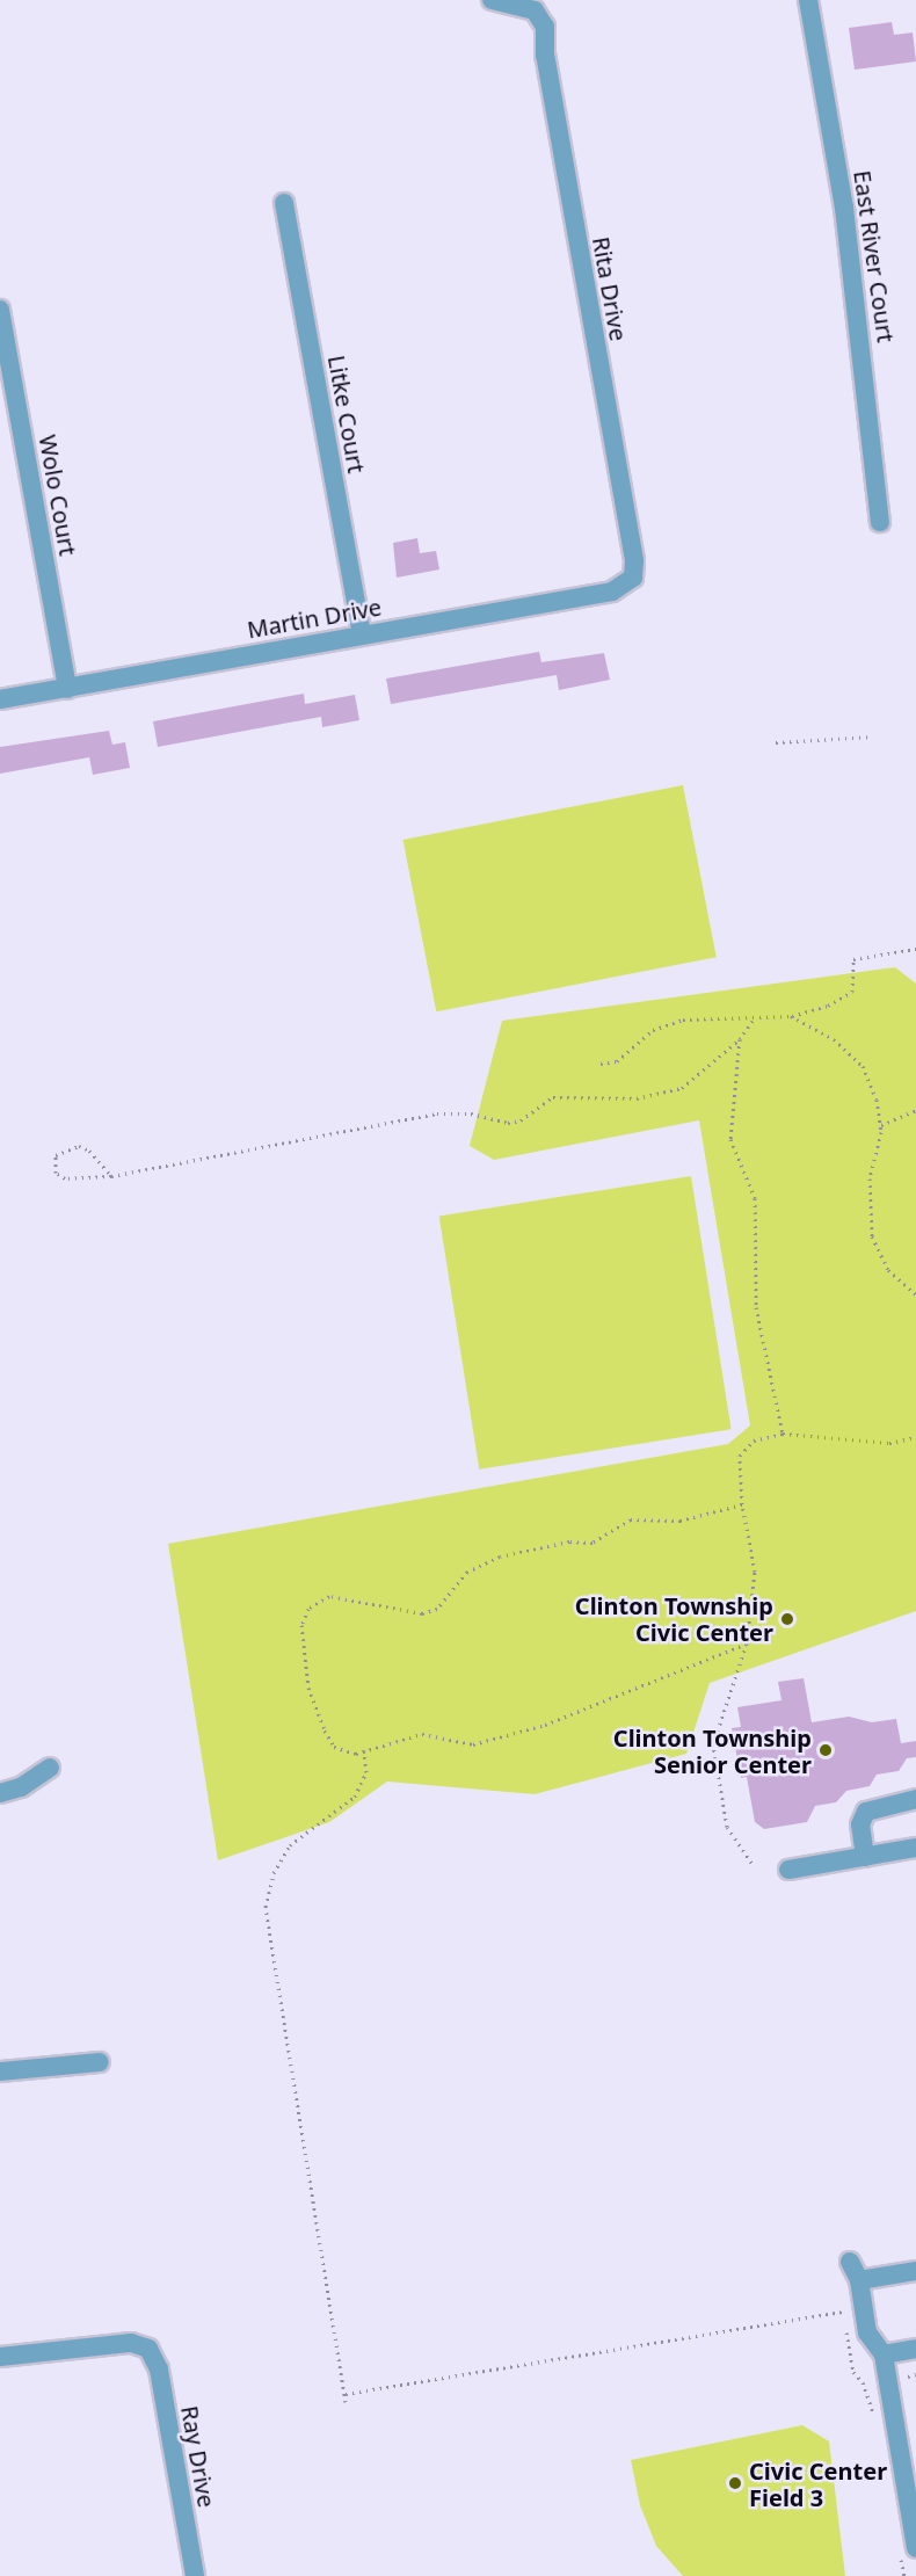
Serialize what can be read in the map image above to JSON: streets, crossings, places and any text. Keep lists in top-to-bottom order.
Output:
{
  "streets": {
    "street": [
      "East River Court",
      "Rita Drive",
      "Litke Court",
      "Wolo Court",
      "Martin Drive",
      "Ray Drive"
    ]
  },
  "crossings": [
    ["Rita Drive", "Martin Drive"],
    ["Litke Court", "Martin Drive"],
    ["Wolo Court", "Martin Drive"]
  ],
  "places": ["Clinton Township Civic Center", "Clinton Township Senior Center", "Civic Center Field 3"]
}
